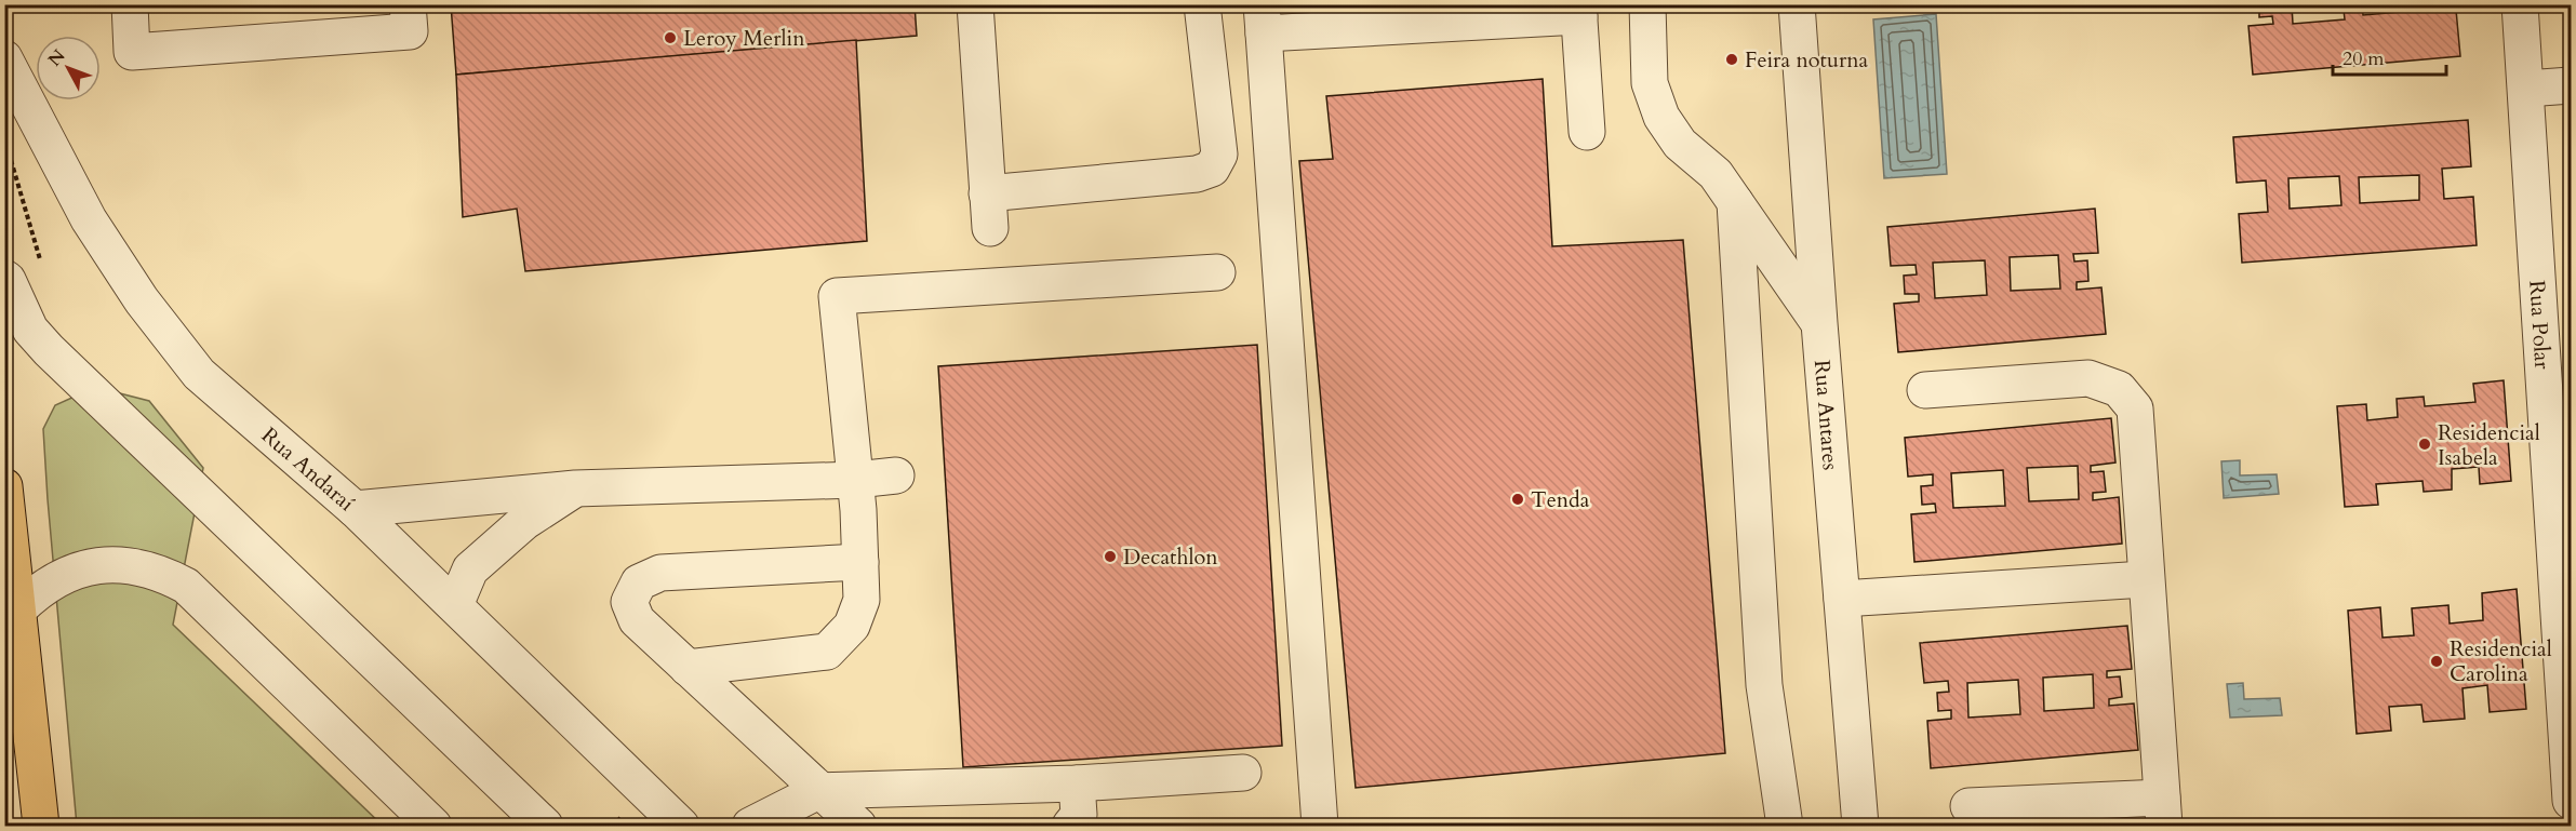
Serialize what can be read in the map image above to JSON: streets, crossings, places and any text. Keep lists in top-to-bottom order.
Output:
{
  "streets": {
    "street": ["Rua Polar", "Rua Antares", "Rua Andaraí"]
  },
  "places": [
    "Leroy Merlin",
    "Feira noturna",
    "Residencial Isabela",
    "Tenda",
    "Decathlon",
    "Residencial Carolina"
  ],
  "scale_bar": "20 m",
  "north": "top left"
}
